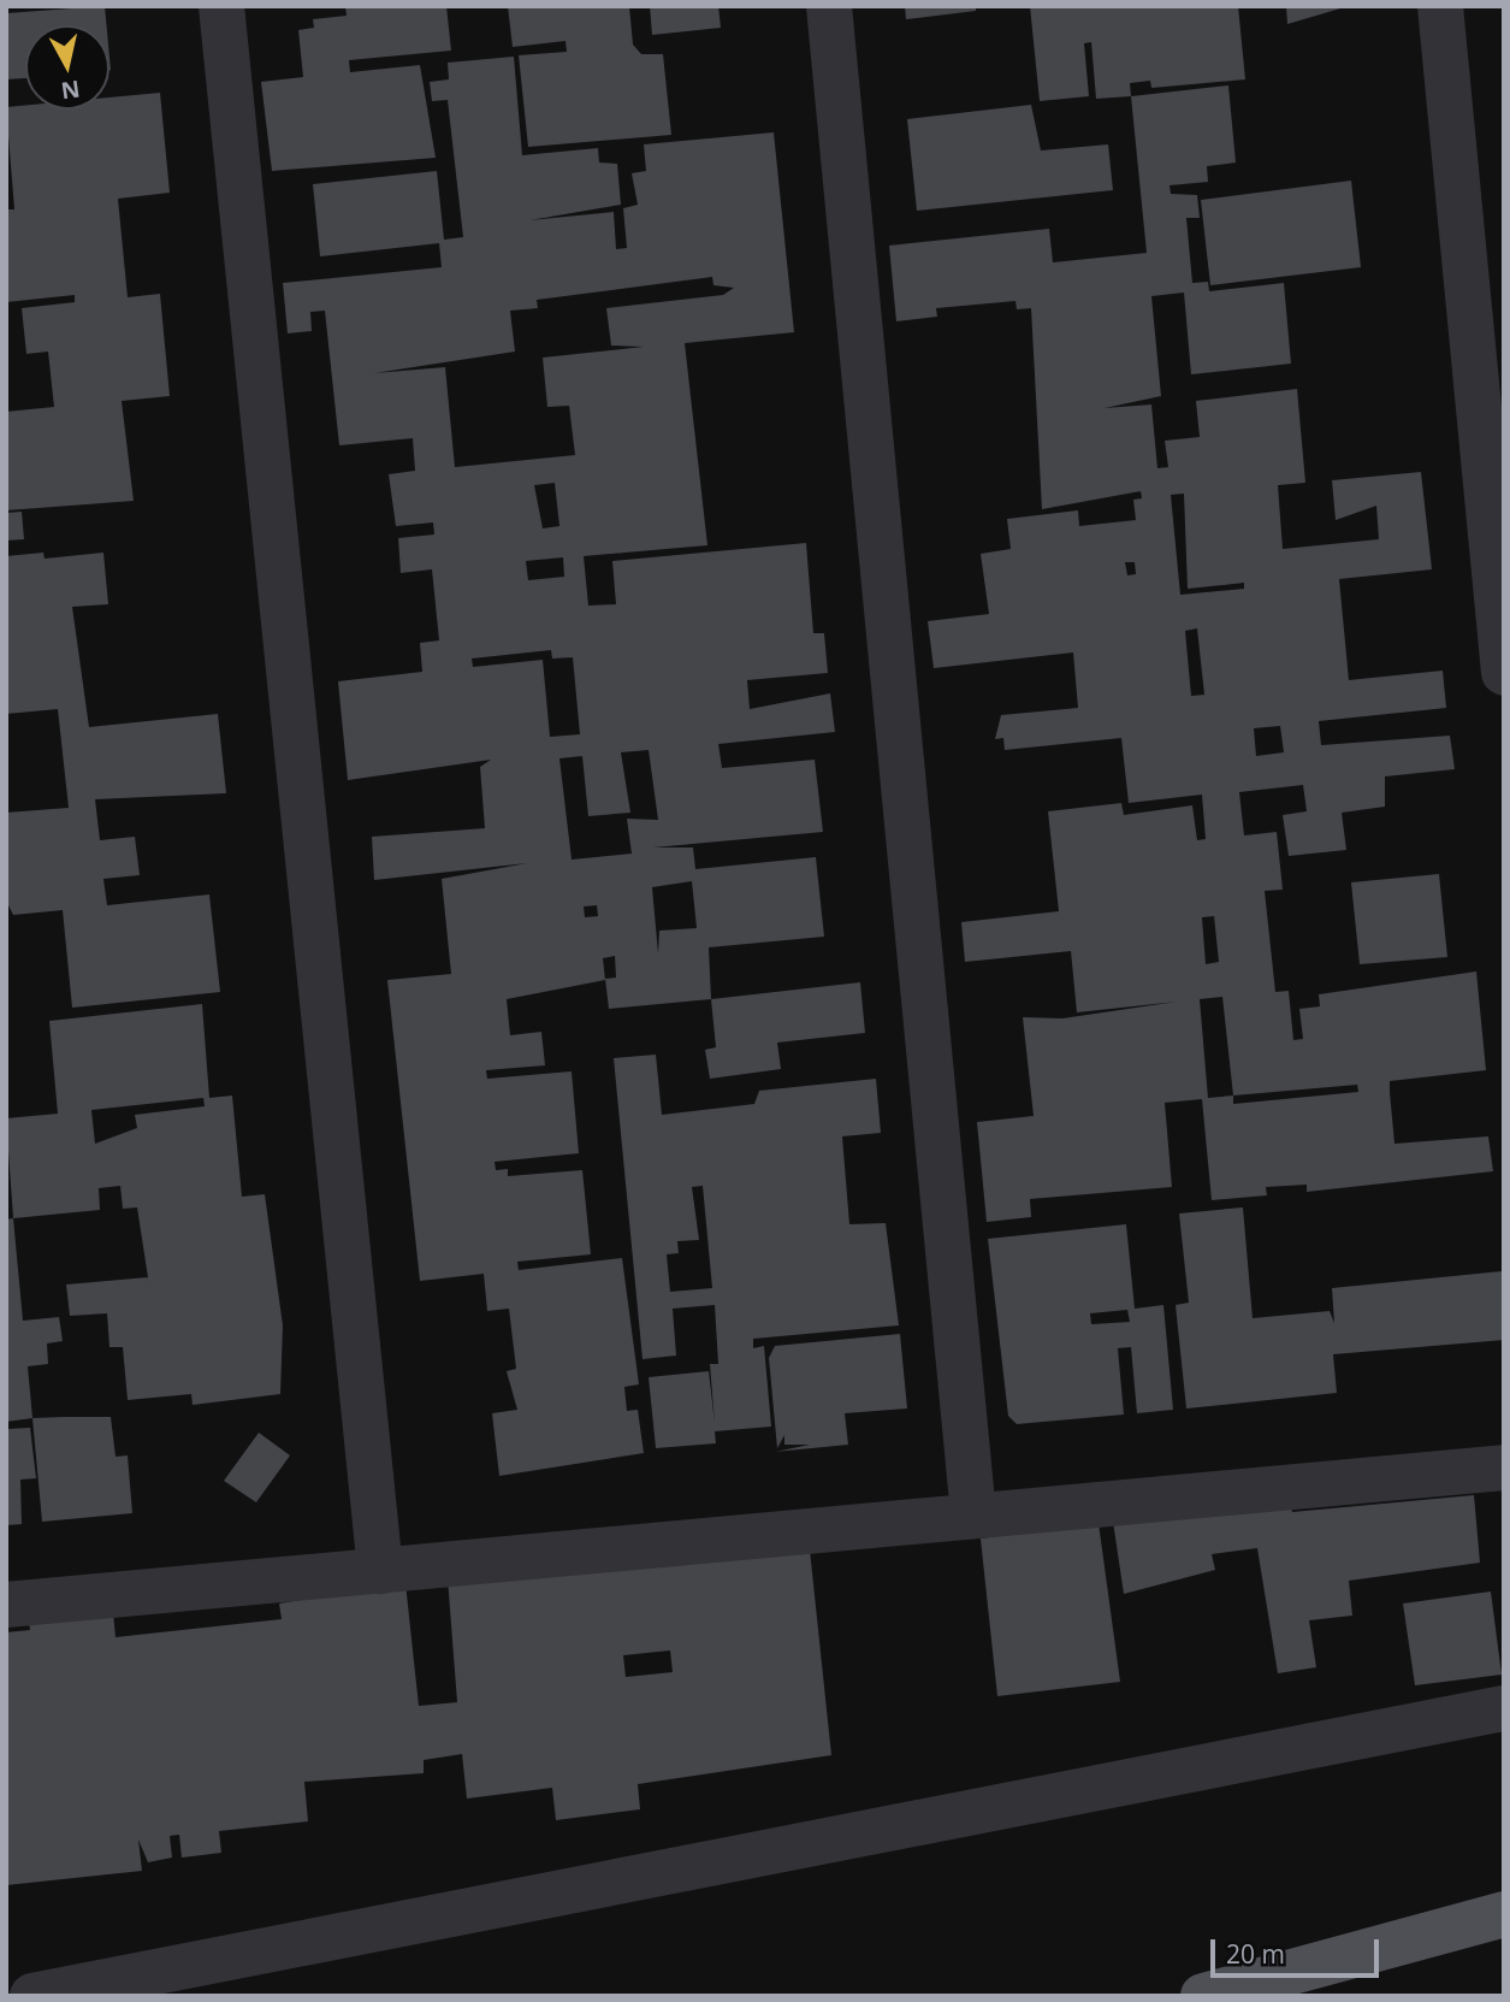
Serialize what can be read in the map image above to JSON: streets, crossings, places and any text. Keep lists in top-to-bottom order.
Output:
{
  "scale_bar": "20 m",
  "north": "bottom"
}
